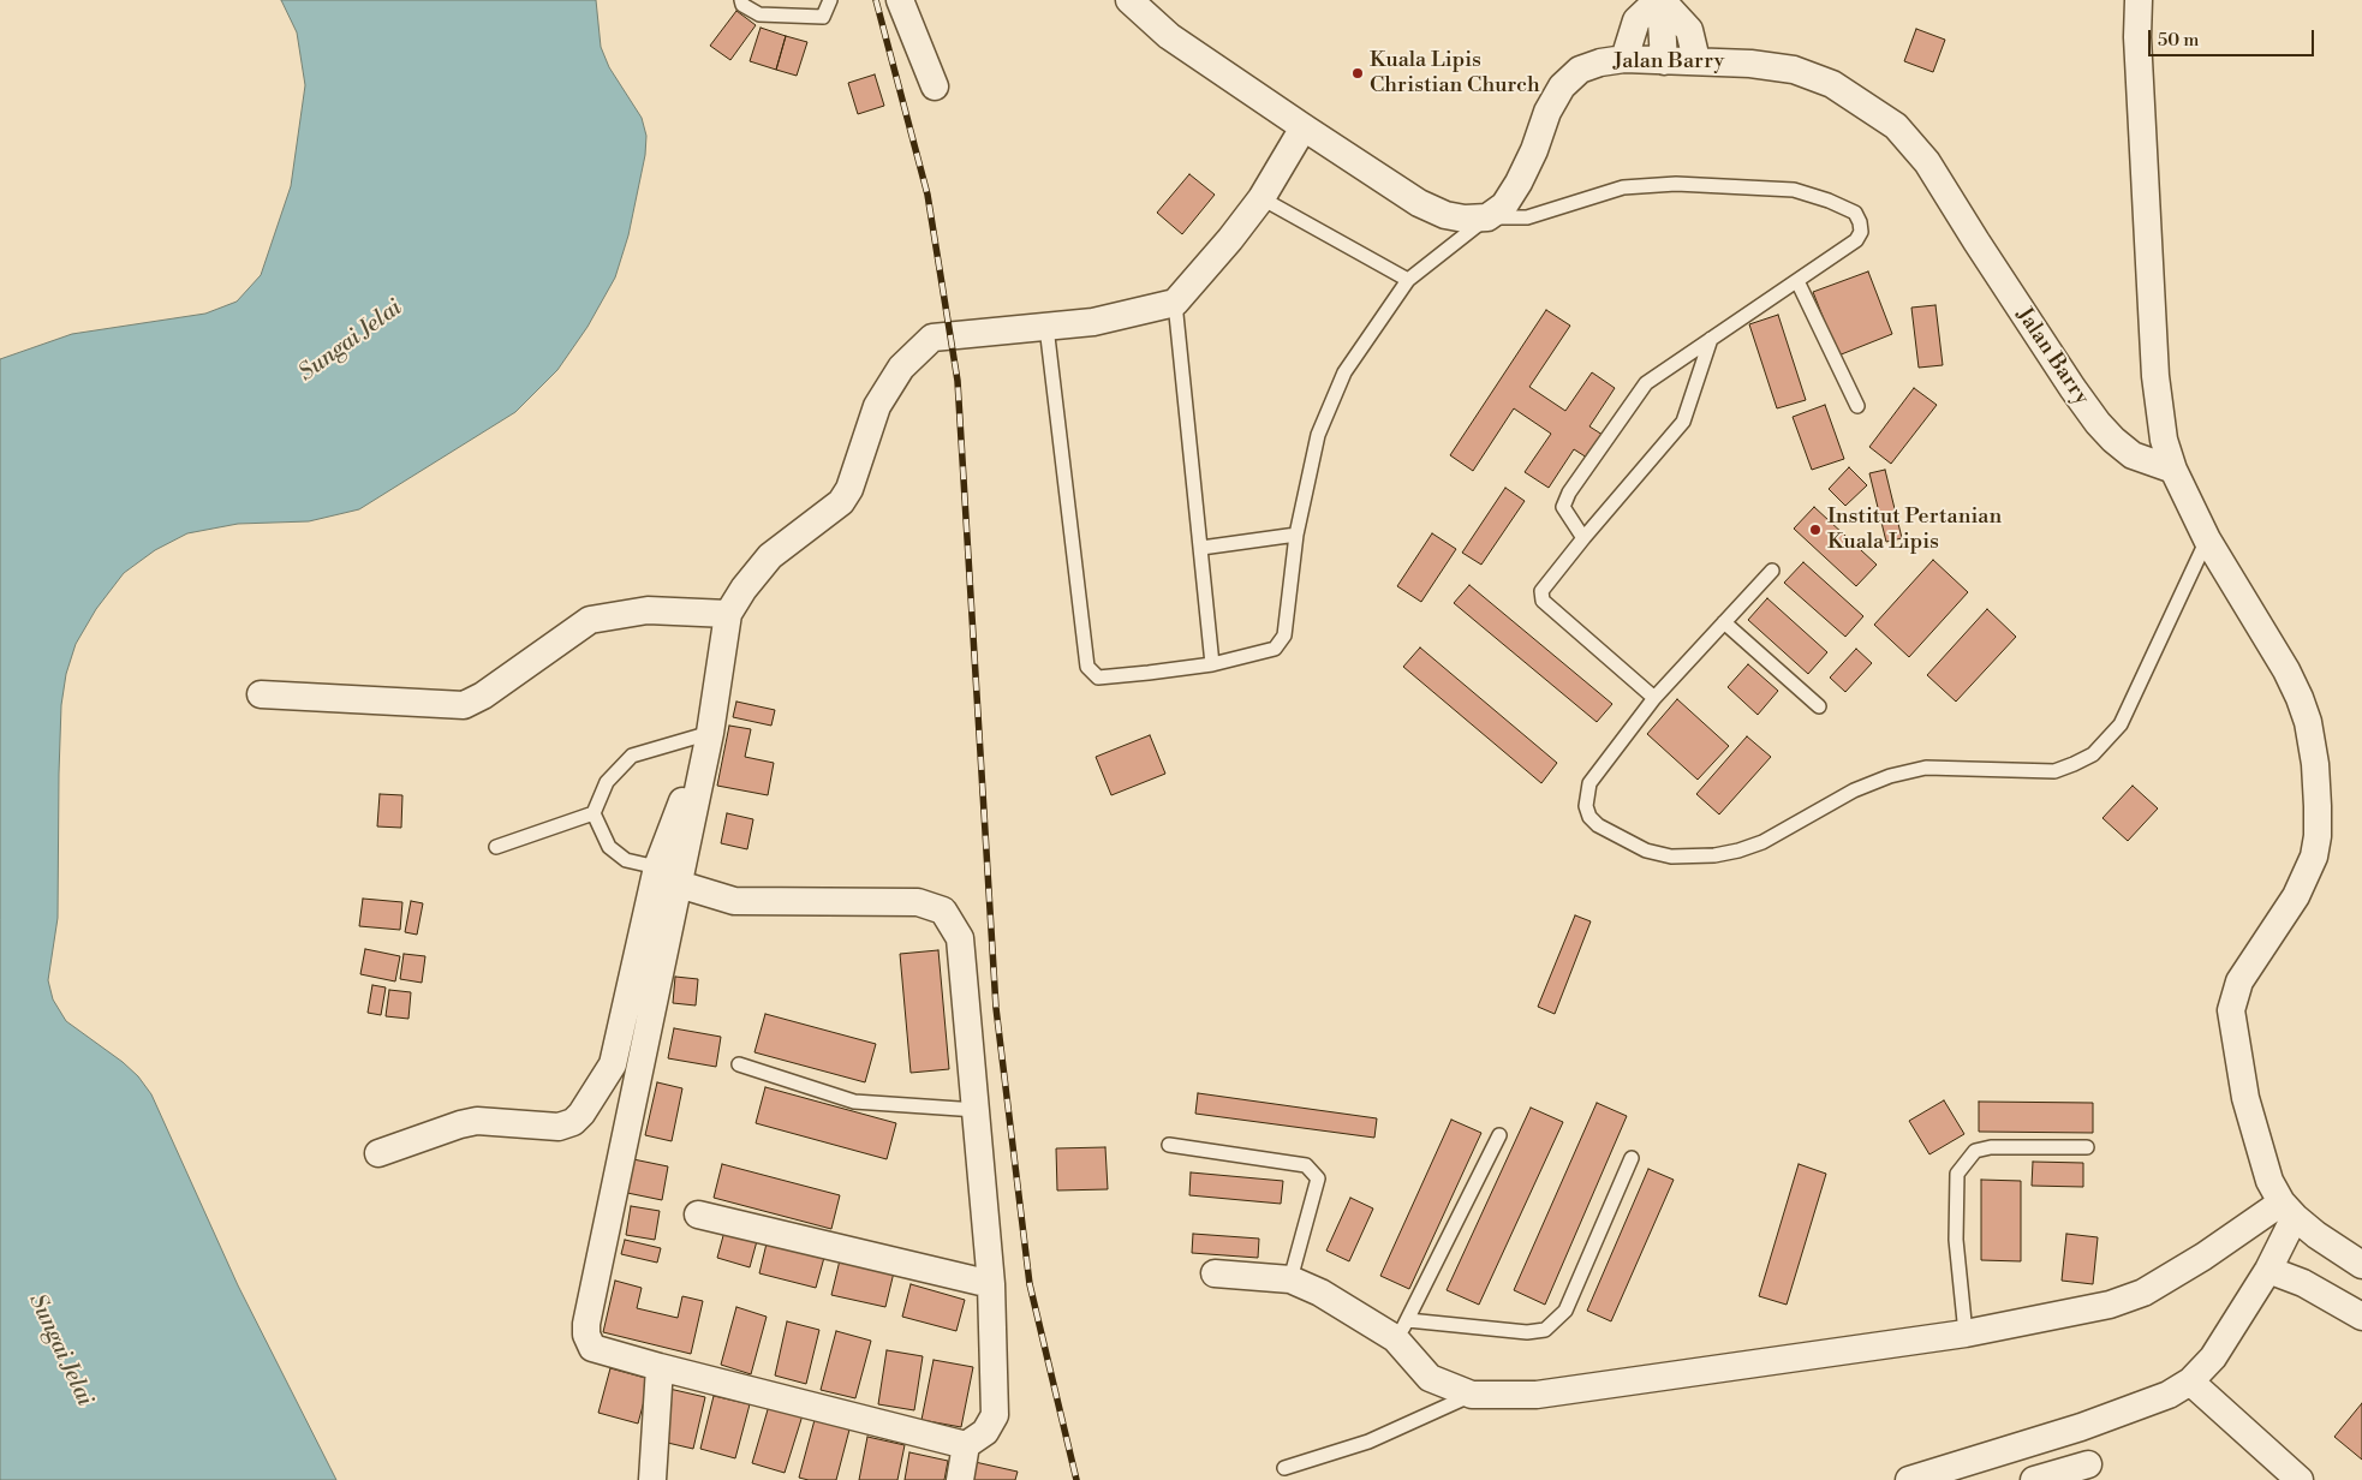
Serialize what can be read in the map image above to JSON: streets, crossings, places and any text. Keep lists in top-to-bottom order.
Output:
{
  "streets": {
    "street": ["Jalan Barry"]
  },
  "water": ["Sungai Jelai"],
  "places": ["Kuala Lipis Christian Church", "Institut Pertanian Kuala Lipis"],
  "scale_bar": "50 m"
}
